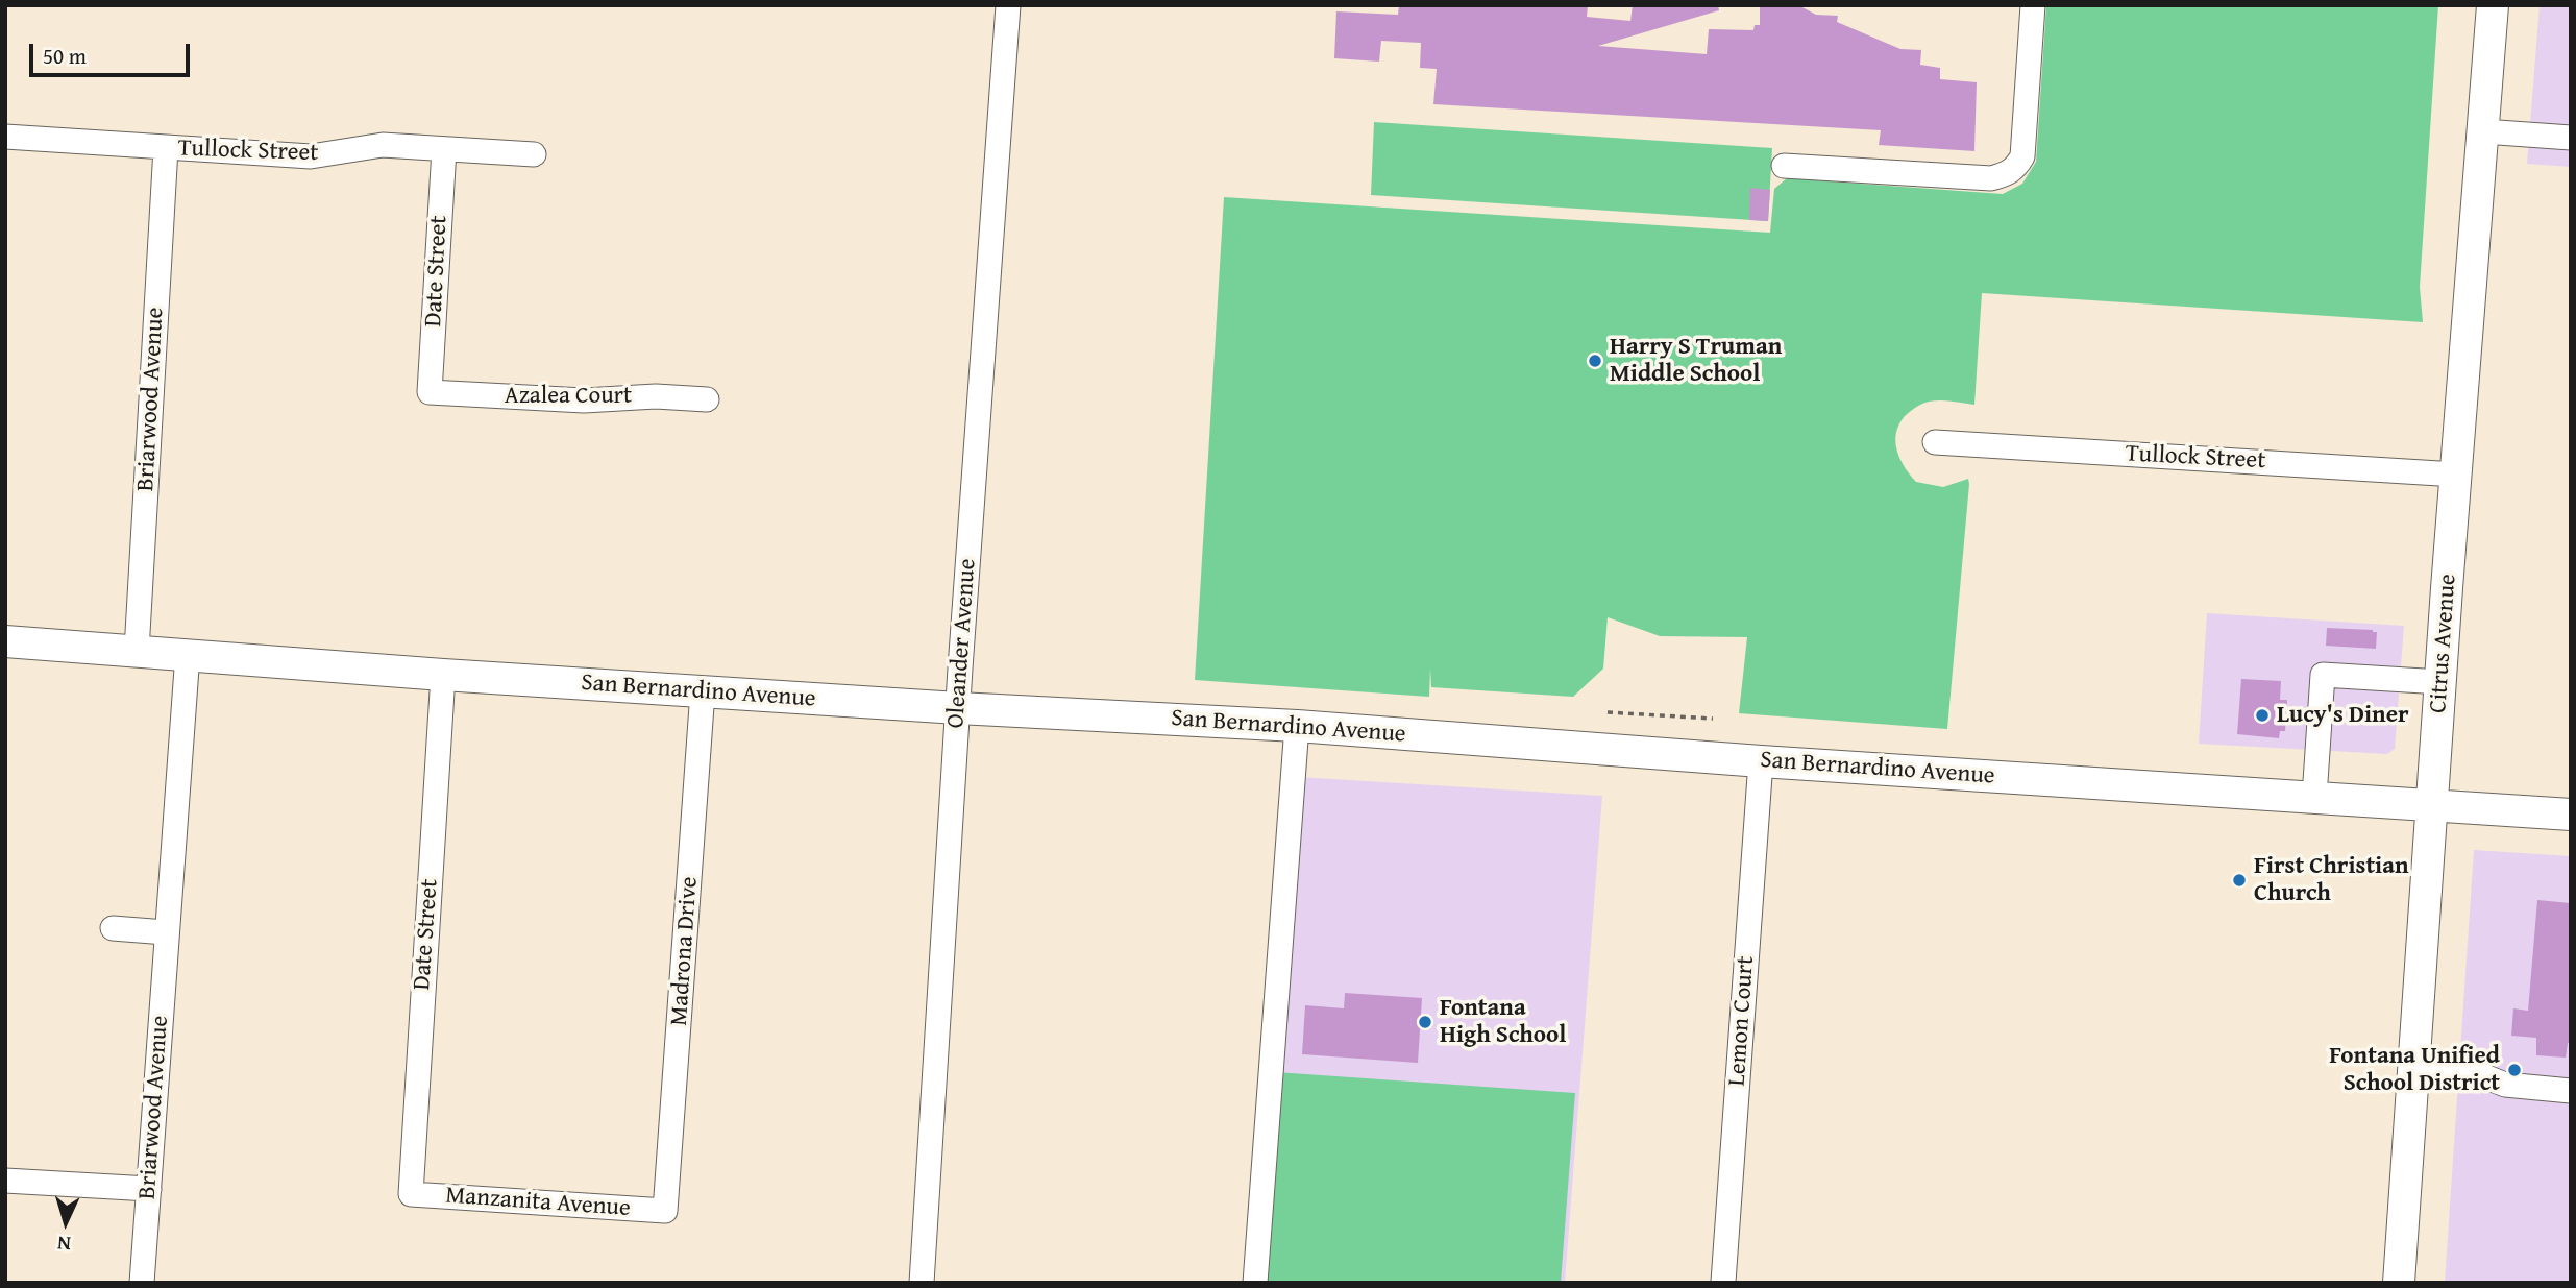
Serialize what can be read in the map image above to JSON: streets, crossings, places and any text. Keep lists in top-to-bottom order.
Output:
{
  "streets": {
    "main road": ["Citrus Avenue", "San Bernardino Avenue"],
    "street": [
      "Tullock Street",
      "Date Street",
      "Azalea Court",
      "Briarwood Avenue",
      "Oleander Avenue",
      "Madrona Drive",
      "Lemon Court",
      "Manzanita Avenue"
    ]
  },
  "crossings": [
    ["Tullock Street", "Date Street"],
    ["Tullock Street", "Briarwood Avenue"],
    ["Tullock Street", "Citrus Avenue"],
    ["Date Street", "Azalea Court"],
    ["Date Street", "San Bernardino Avenue"],
    ["Date Street", "Manzanita Avenue"],
    ["Briarwood Avenue", "San Bernardino Avenue"],
    ["Oleander Avenue", "San Bernardino Avenue"],
    ["Citrus Avenue", "San Bernardino Avenue"],
    ["San Bernardino Avenue", "Madrona Drive"],
    ["San Bernardino Avenue", "Lemon Court"],
    ["Madrona Drive", "Manzanita Avenue"]
  ],
  "places": [
    "Harry S Truman Middle School",
    "Lucy's Diner",
    "First Christian Church",
    "Fontana High School",
    "Fontana Unified School District"
  ],
  "scale_bar": "50 m",
  "north": "bottom"
}
